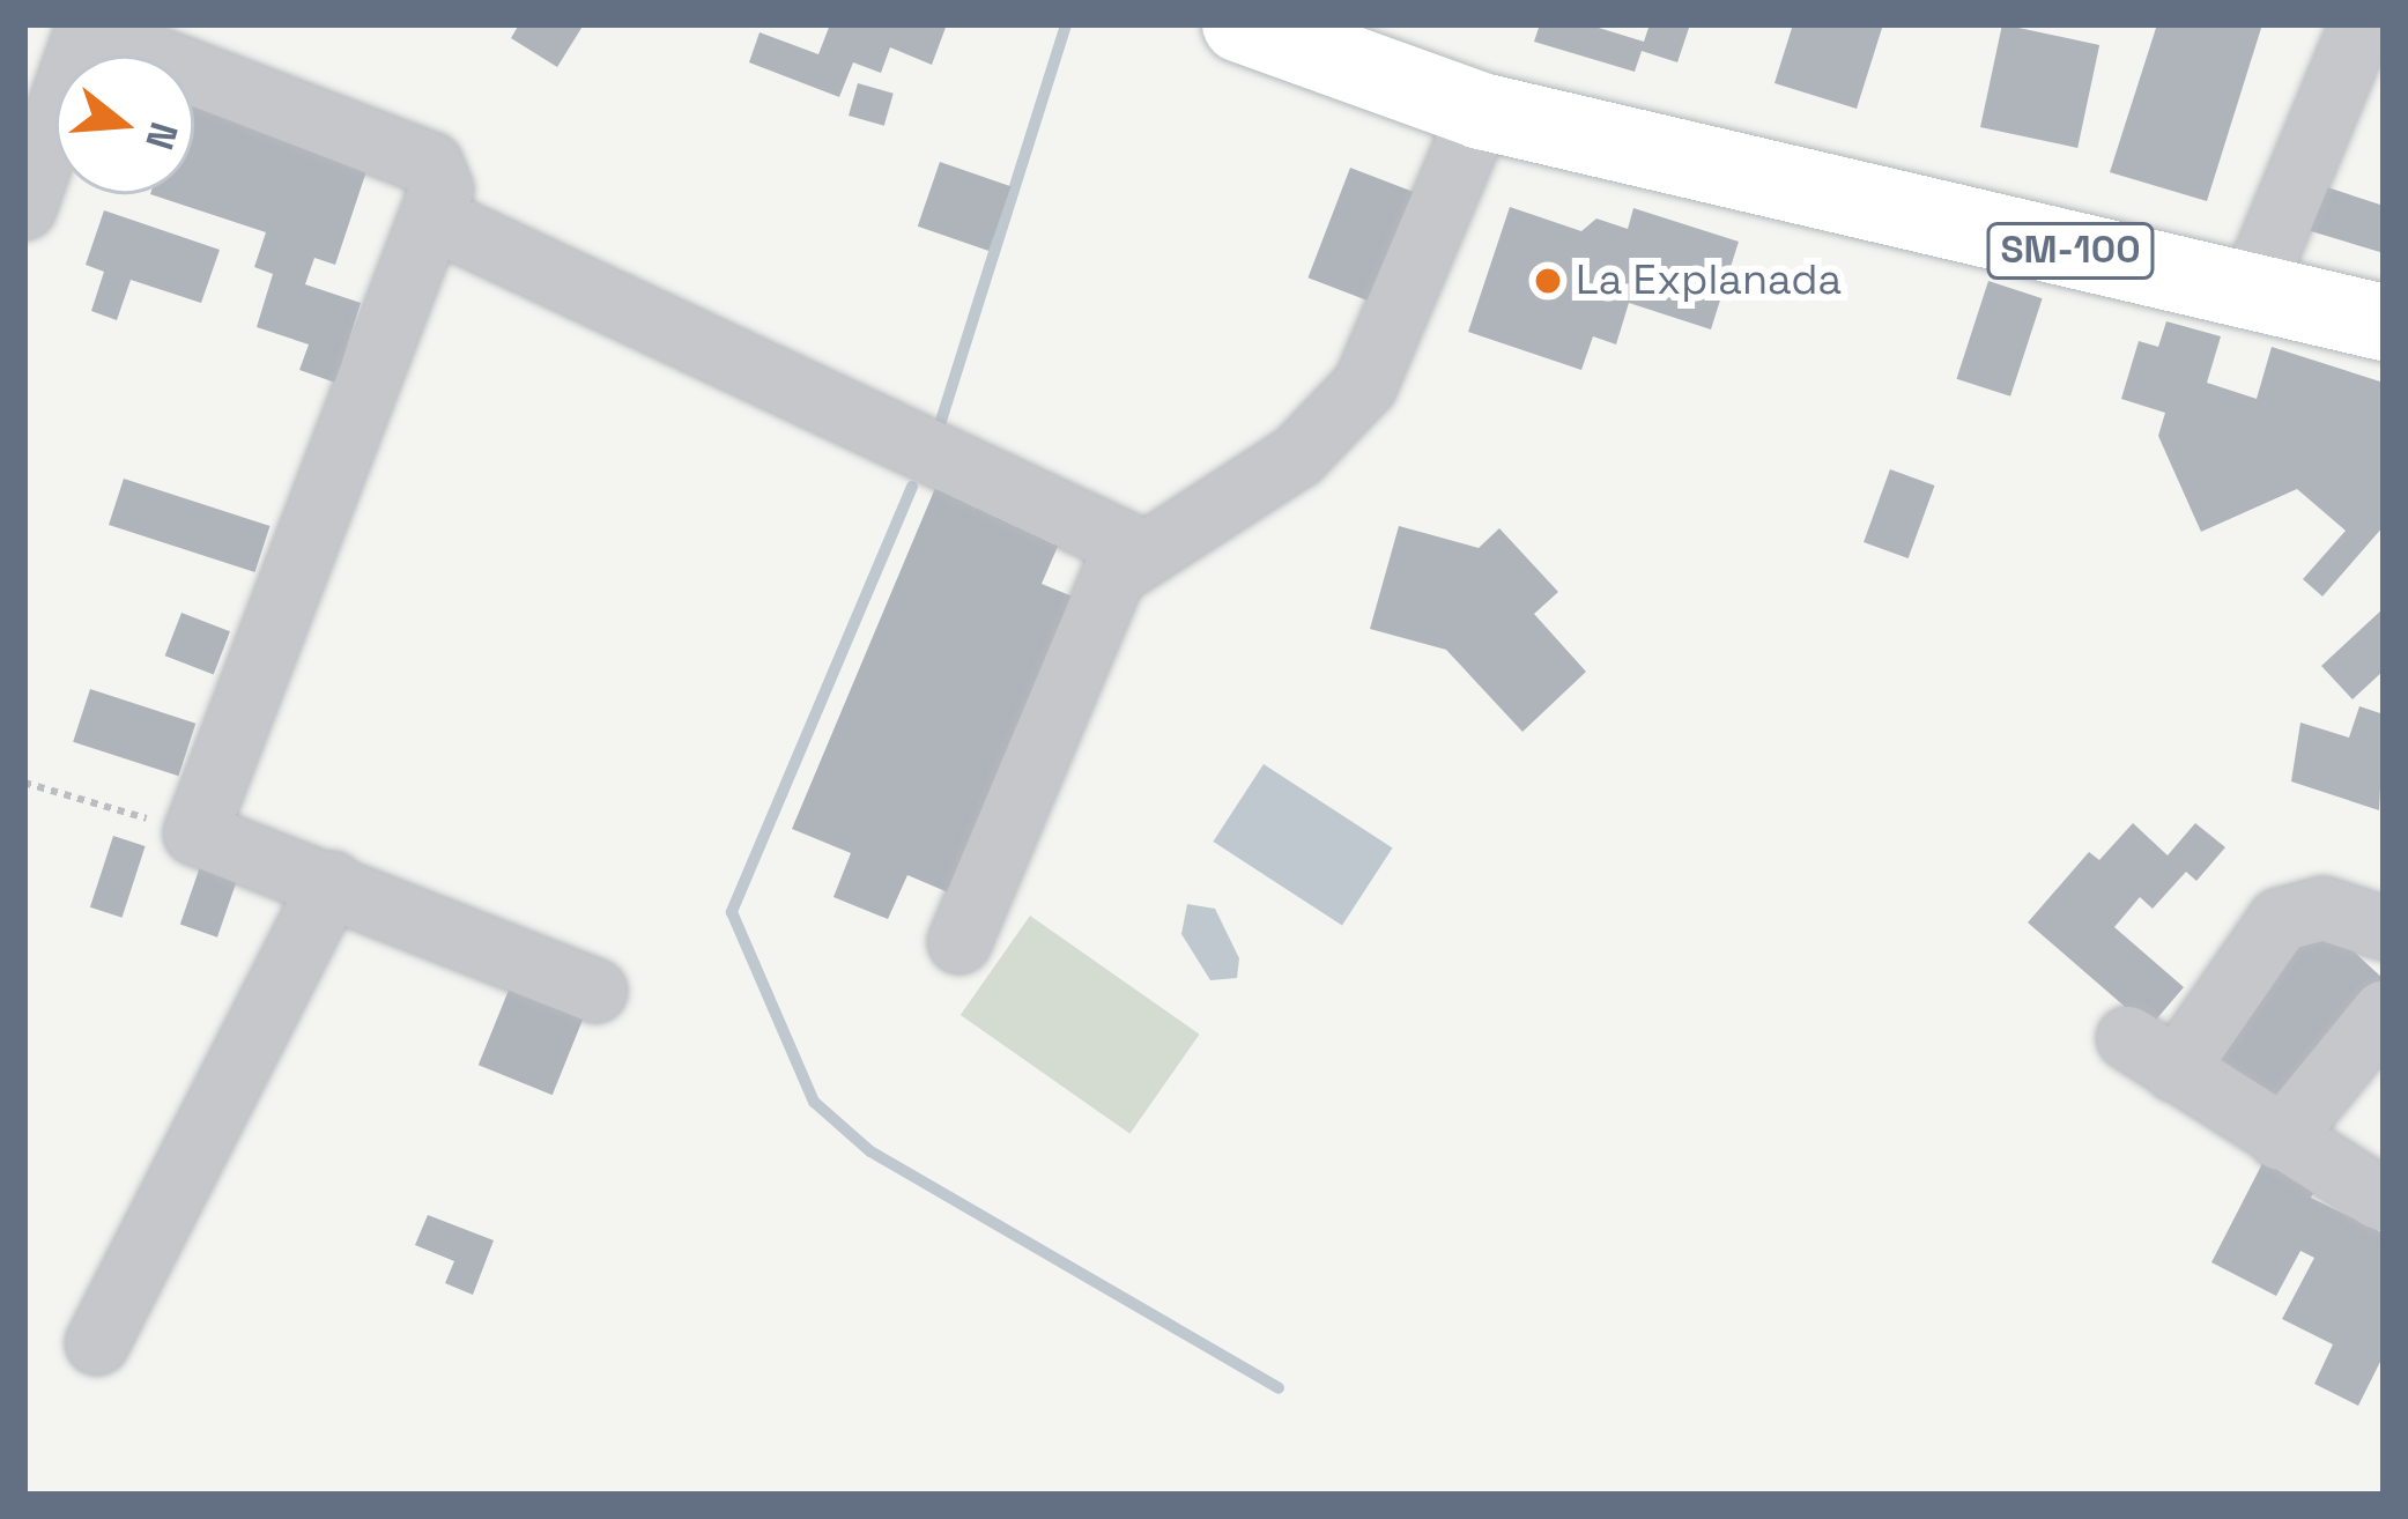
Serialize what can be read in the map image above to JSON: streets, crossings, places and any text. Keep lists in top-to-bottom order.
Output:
{
  "streets": {
    "main road": ["SM-100"]
  },
  "places": ["La Explanada"],
  "north": "right"
}
